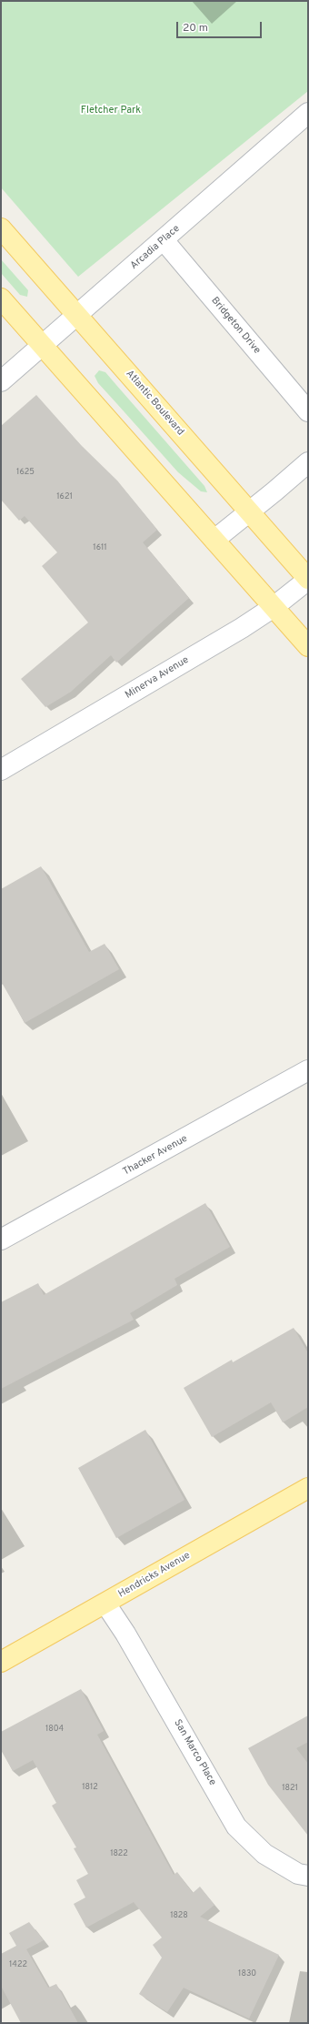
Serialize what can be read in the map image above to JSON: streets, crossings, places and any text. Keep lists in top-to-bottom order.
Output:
{
  "streets": {
    "main road": ["Atlantic Boulevard", "Hendricks Avenue"],
    "street": [
      "Arcadia Place",
      "Bridgeton Drive",
      "Minerva Avenue",
      "Thacker Avenue",
      "San Marco Place"
    ]
  },
  "crossings": [
    ["Arcadia Place", "Bridgeton Drive"],
    ["Arcadia Place", "Atlantic Boulevard"],
    ["Atlantic Boulevard", "Minerva Avenue"],
    ["Hendricks Avenue", "San Marco Place"]
  ],
  "parks": ["Fletcher Park"],
  "house_numbers": [
    "1625",
    "1621",
    "1611",
    "1804",
    "1812",
    "1821",
    "1822",
    "1828",
    "1422",
    "1830"
  ],
  "scale_bar": "20 m"
}
